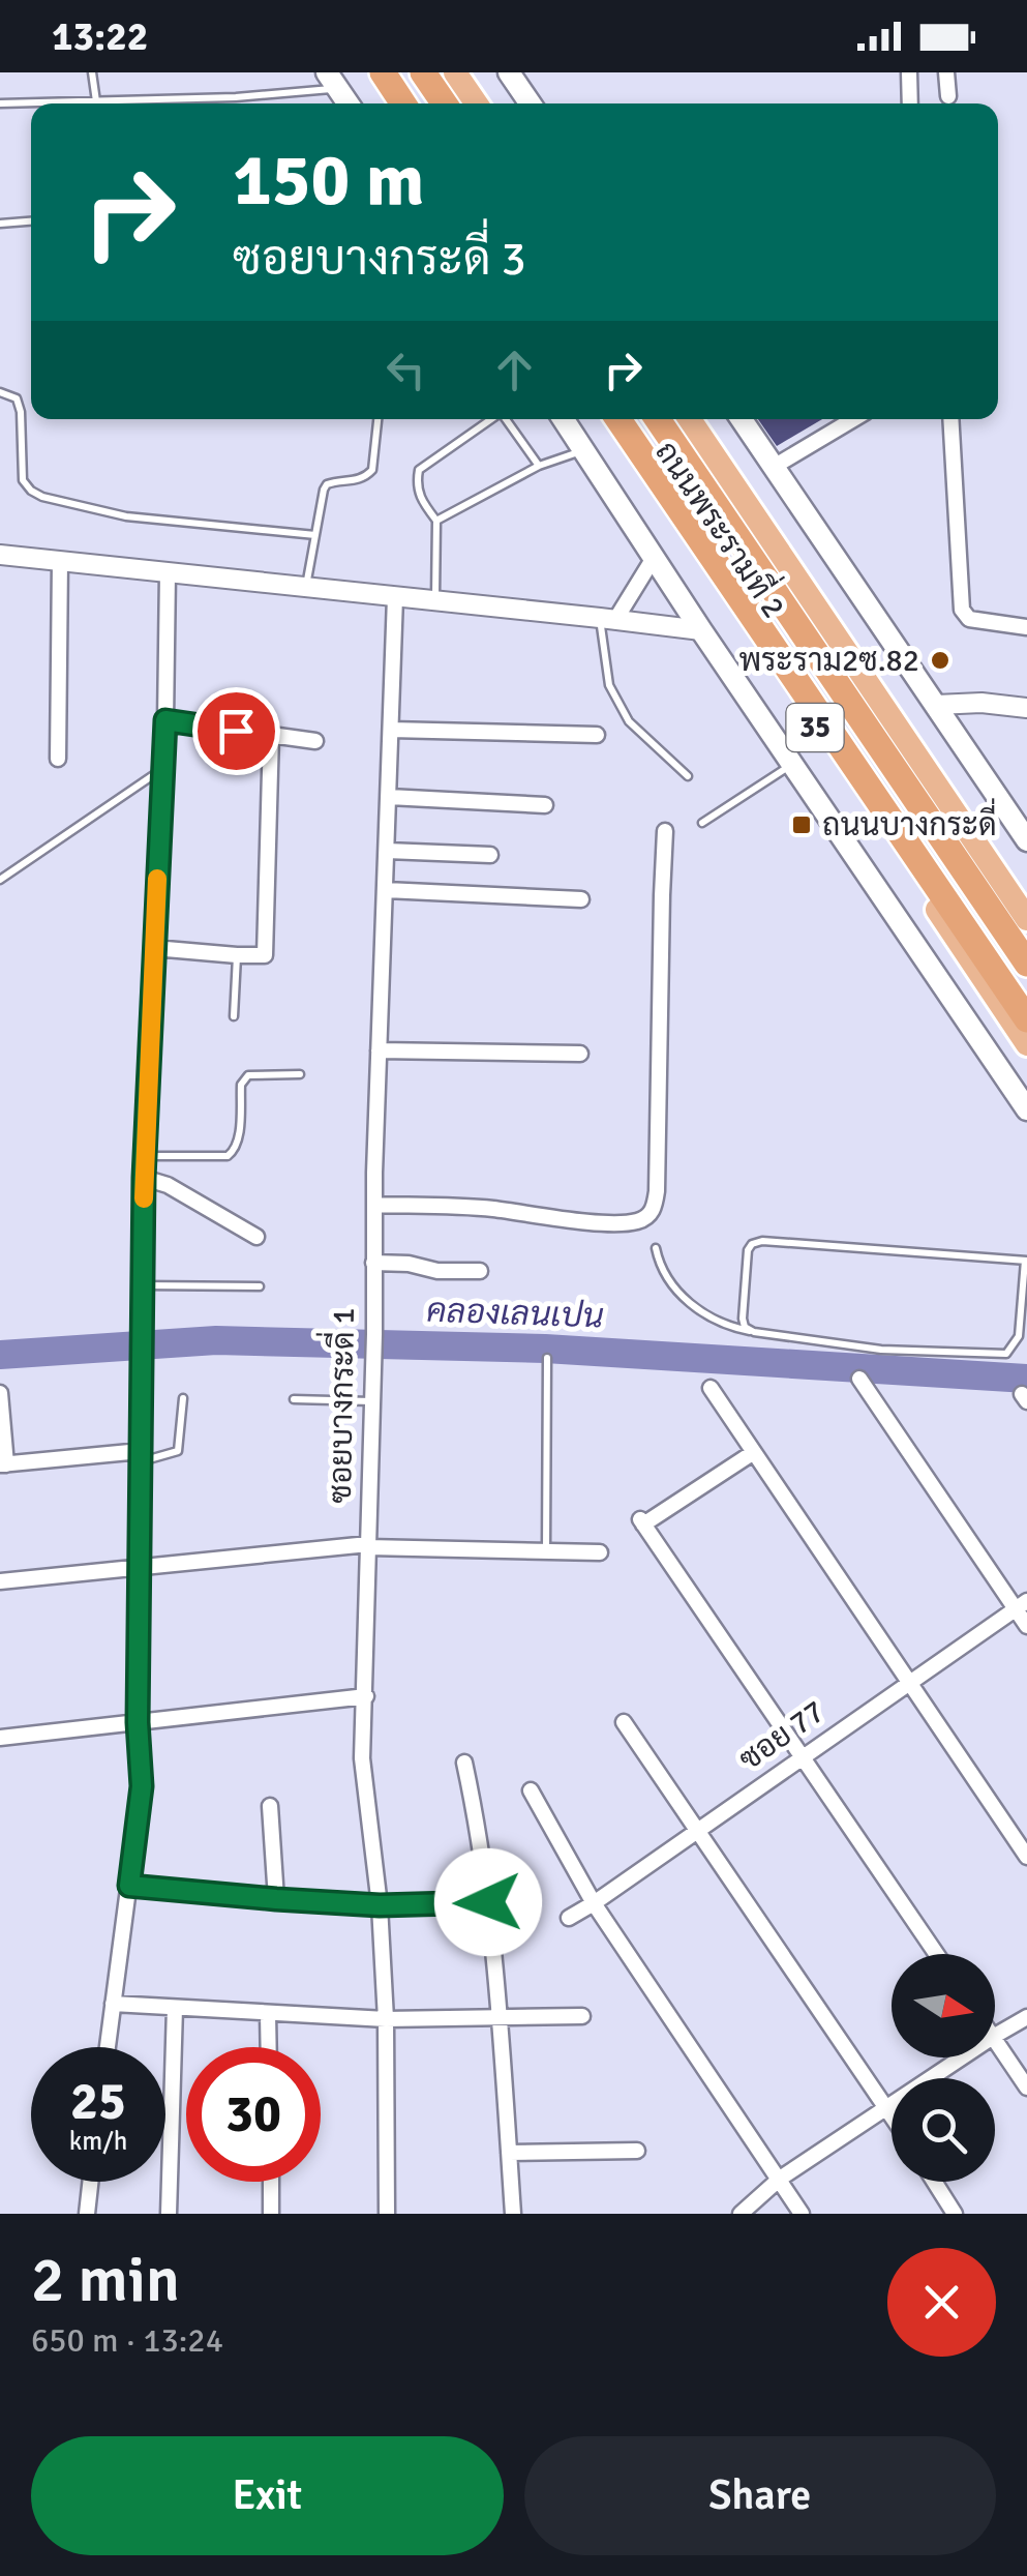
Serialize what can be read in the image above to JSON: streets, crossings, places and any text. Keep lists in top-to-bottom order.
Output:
{
  "streets": {
    "highway": ["ถนนพระรามที่ 2", "35"],
    "street": ["ซอยบางกระดี่ 1", "ซอย 77"]
  },
  "water": ["คลองเลนเปน"],
  "places": {
    "other": ["พระราม2ซ.82"],
    "transit": ["ถนนบางกระดี่"]
  },
  "north": "right",
  "page": {
    "status": "13:22",
    "turn": ["150 m", "ซอยบางกระดี่ 3"],
    "speed": "25 km/h",
    "limit": "30",
    "heading": ["2 min", "650 m · 13:24"],
    "buttons": ["Exit", "Share"]
  }
}
